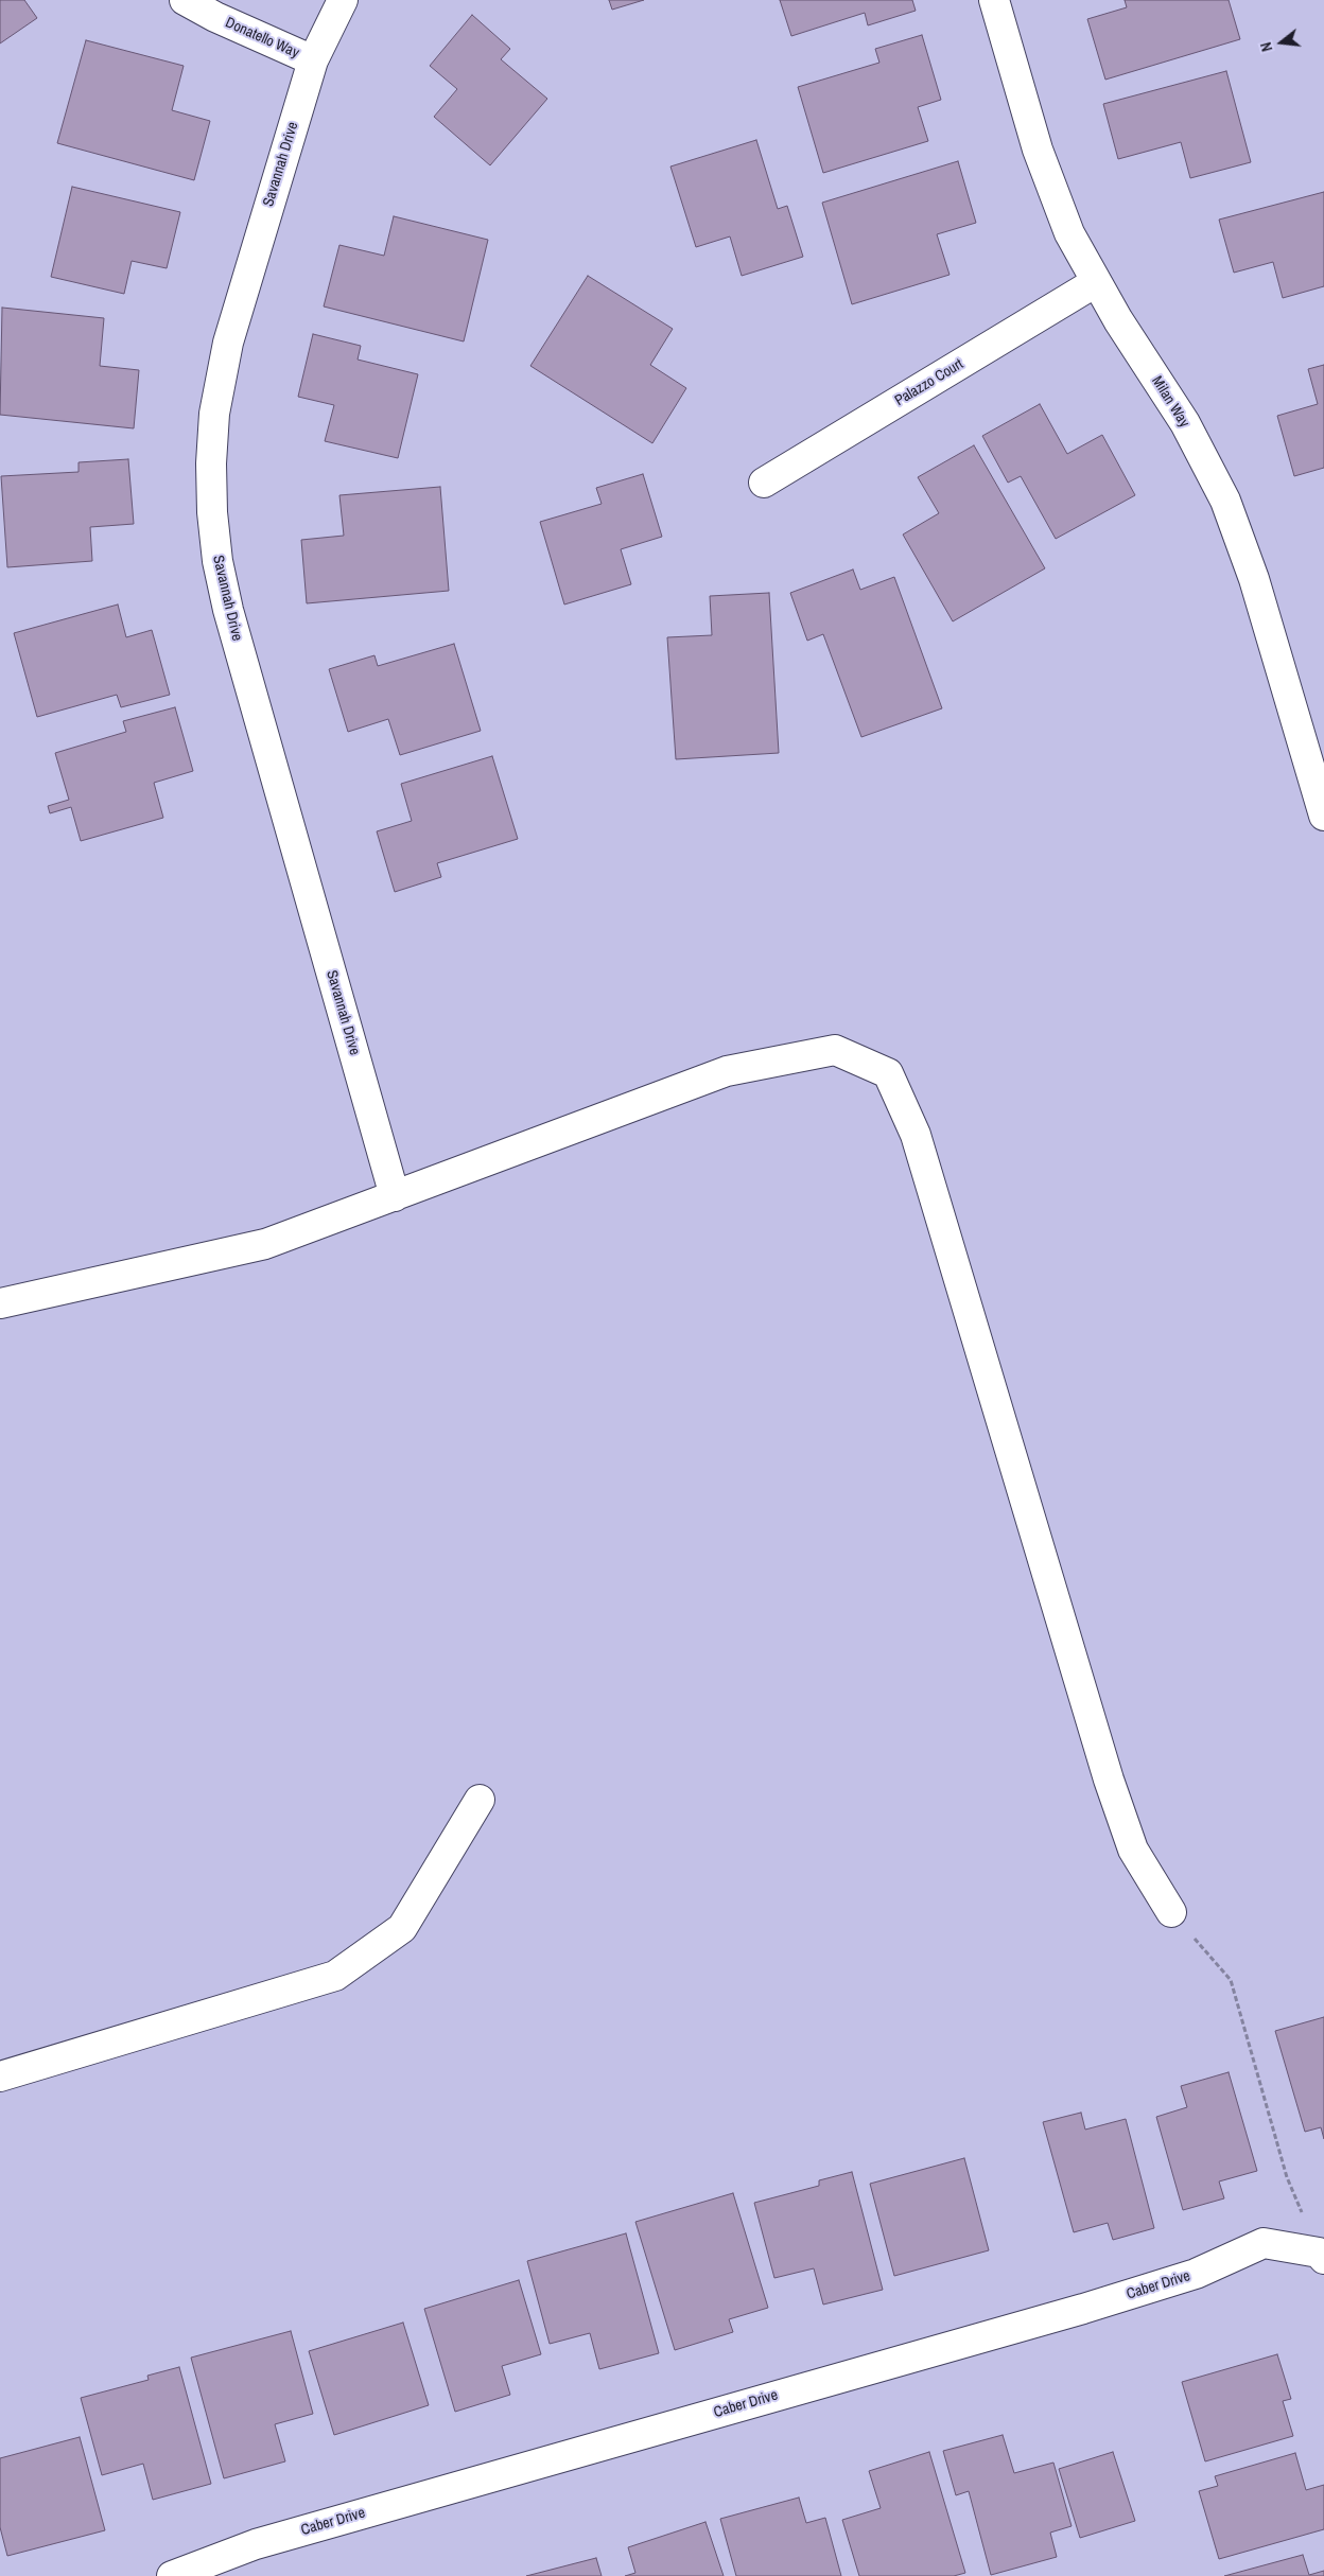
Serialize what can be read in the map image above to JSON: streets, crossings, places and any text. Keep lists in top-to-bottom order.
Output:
{
  "streets": {
    "street": [
      "Donatello Way",
      "Savannah Drive",
      "Palazzo Court",
      "Milan Way",
      "Caber Drive"
    ]
  },
  "crossings": [
    ["Donatello Way", "Savannah Drive"],
    ["Palazzo Court", "Milan Way"]
  ],
  "north": "left"
}
